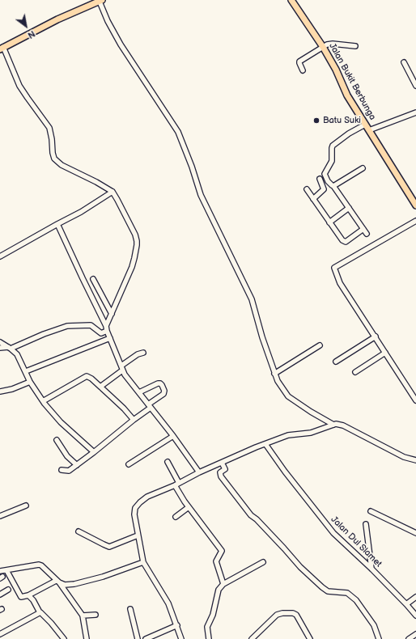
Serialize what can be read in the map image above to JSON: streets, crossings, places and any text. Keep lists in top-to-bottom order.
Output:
{
  "streets": {
    "main road": ["Jalan Bukit Berbunga"],
    "street": ["Jalan Dul Slamet"]
  },
  "places": ["Batu Suki"],
  "north": "bottom right"
}
